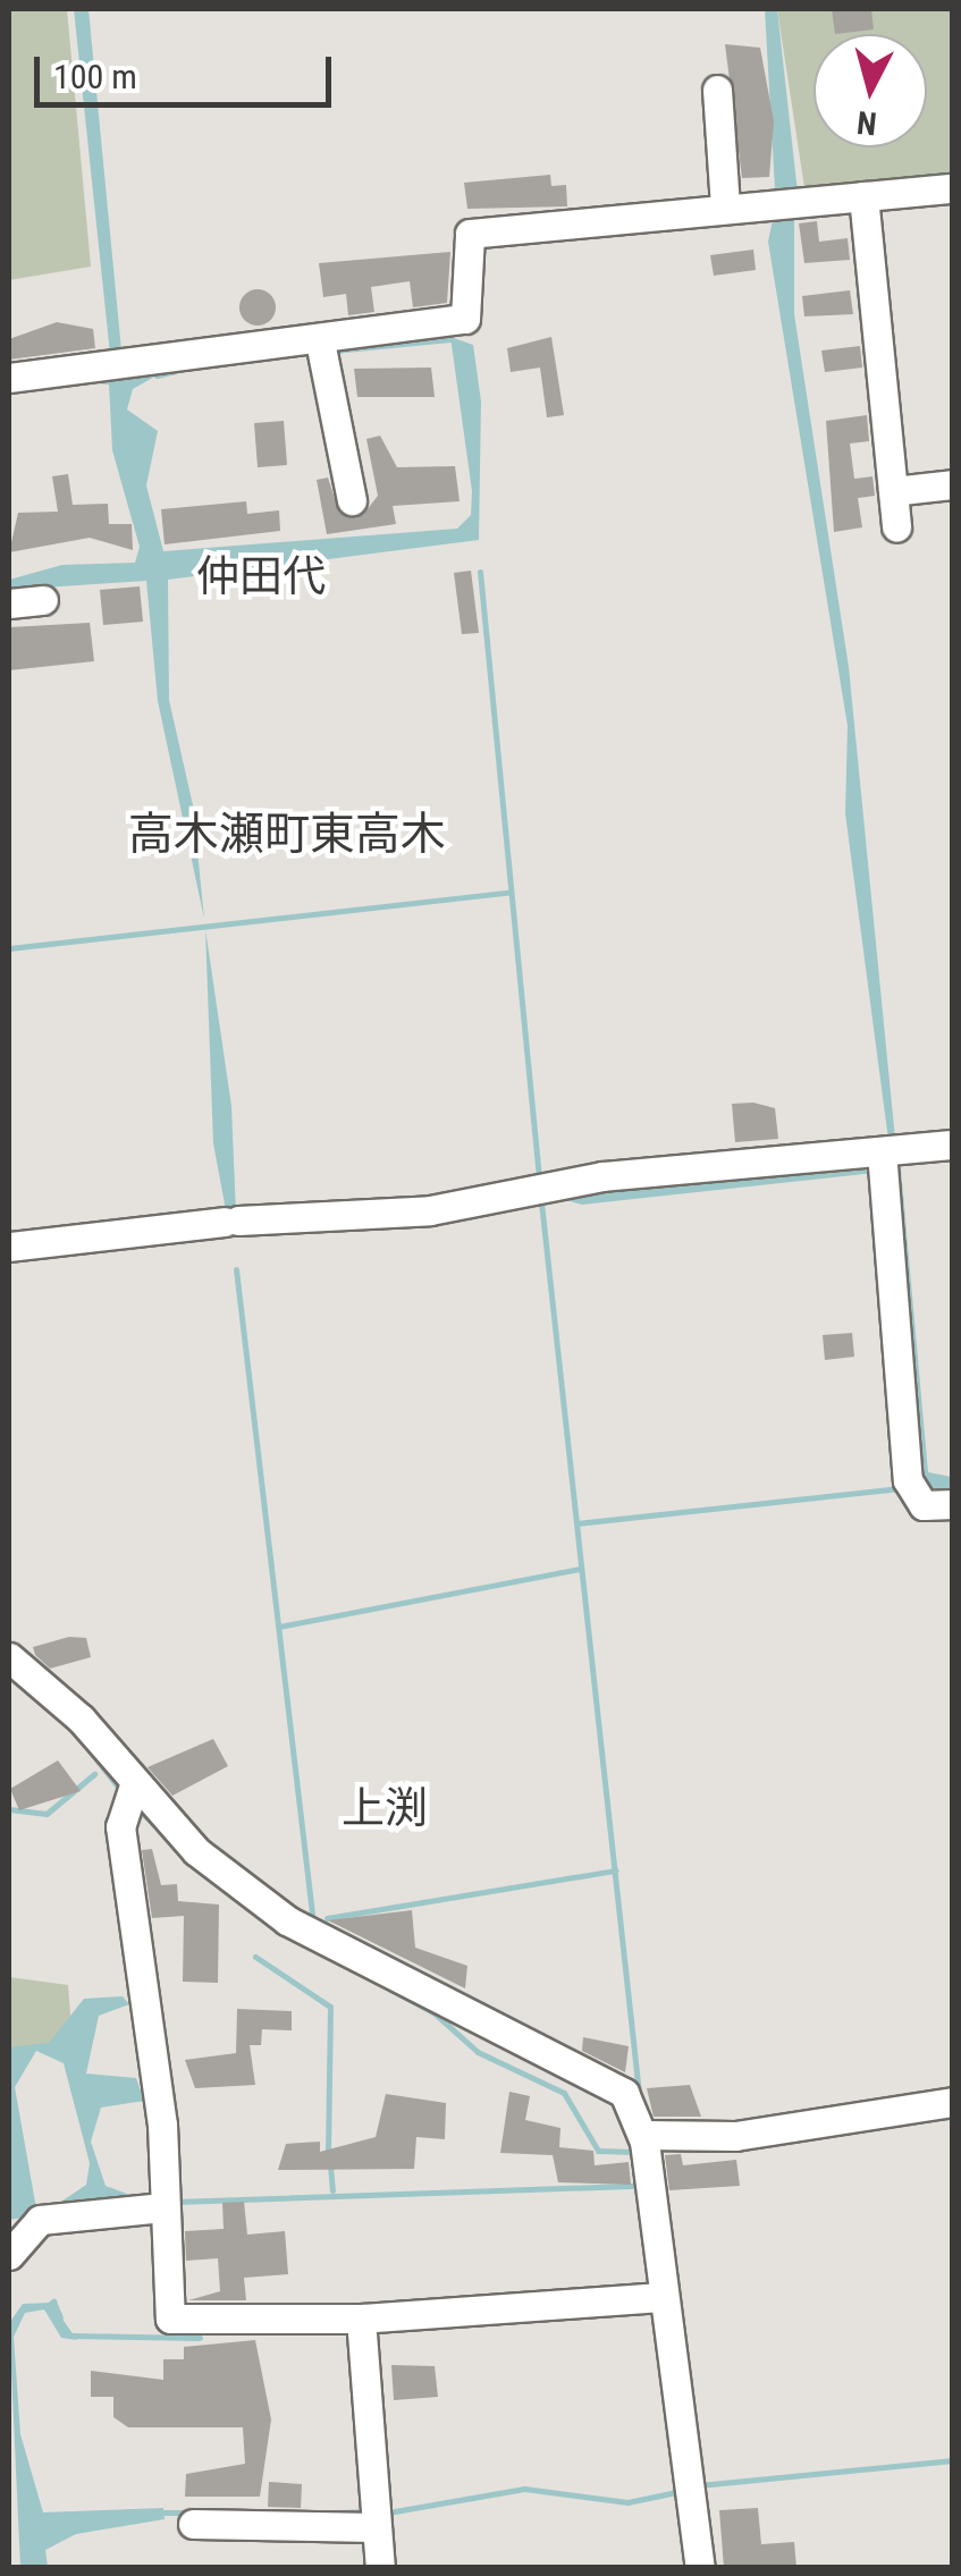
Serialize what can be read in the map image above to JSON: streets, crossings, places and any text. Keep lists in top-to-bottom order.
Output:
{
  "districts": ["仲田代", "高木瀬町東高木", "上渕"],
  "scale_bar": "100 m",
  "north": "bottom"
}
